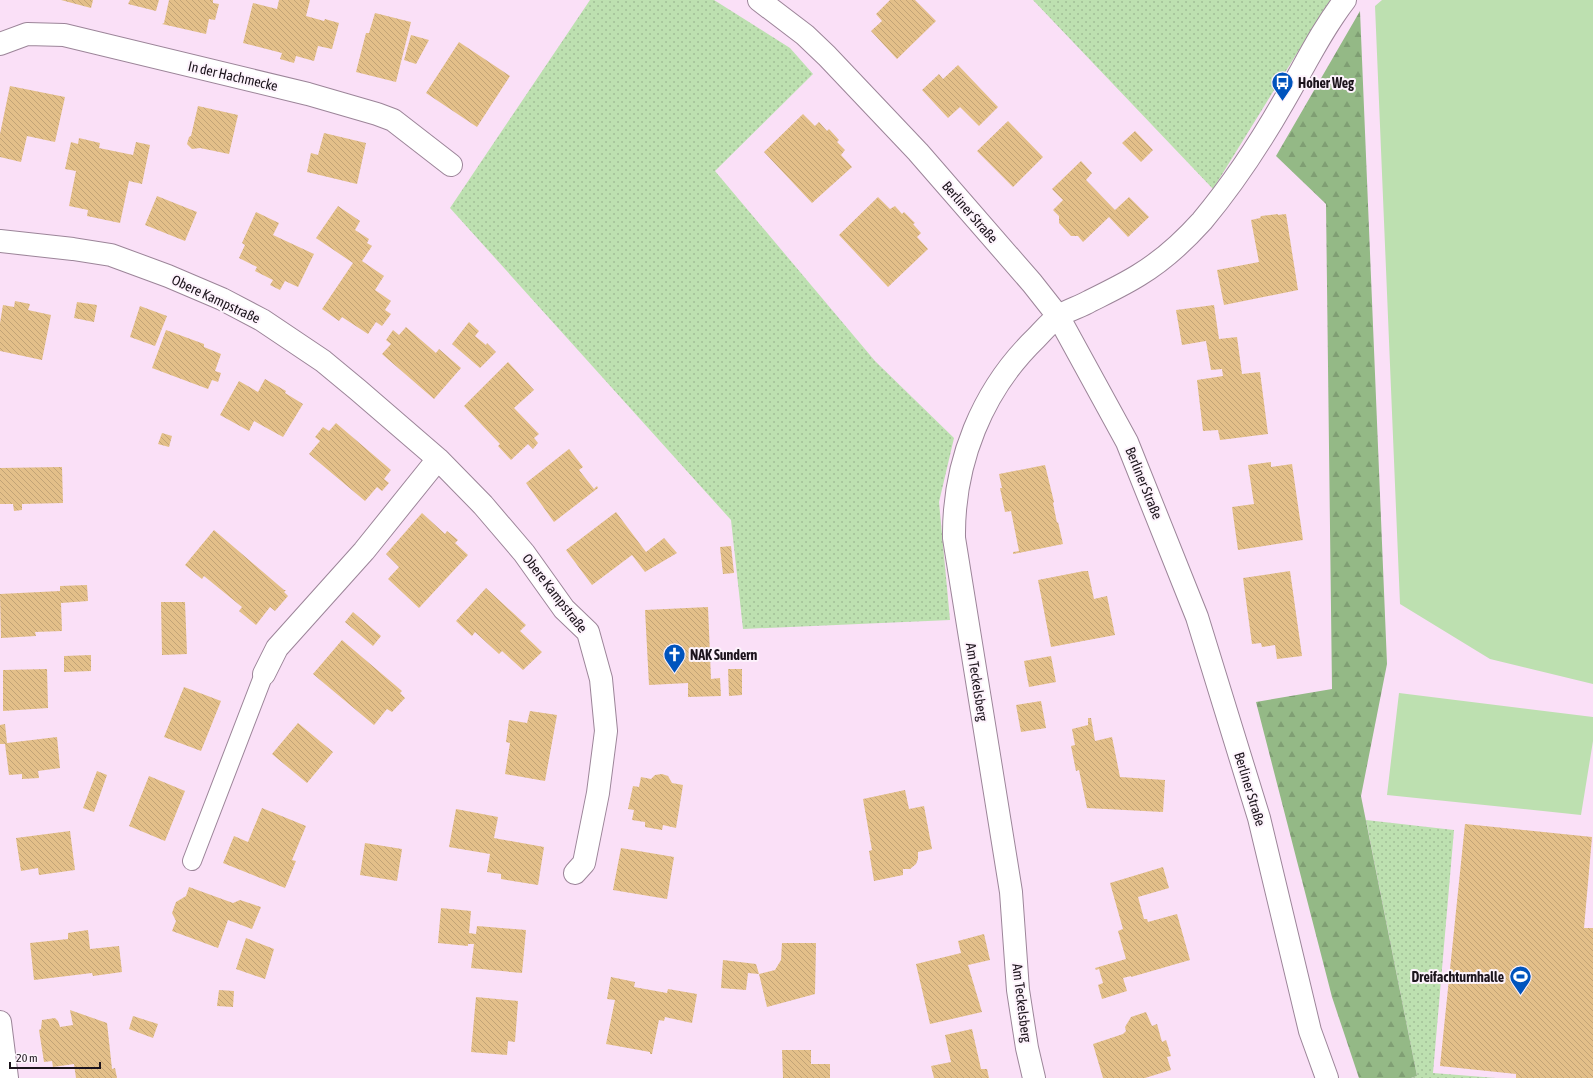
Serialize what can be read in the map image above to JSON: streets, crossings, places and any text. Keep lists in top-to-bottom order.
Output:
{
  "streets": {
    "street": [
      "In der Hachmecke",
      "Berliner Straße",
      "Obere Kampstraße",
      "Am Teckelsberg"
    ]
  },
  "crossings": [
    ["Berliner Straße", "Am Teckelsberg"]
  ],
  "places": {
    "bus stop": ["Hoher Weg"],
    "church": ["NAK Sundern"],
    "sports": ["Dreifachturnhalle"]
  },
  "scale_bar": "20 m"
}
